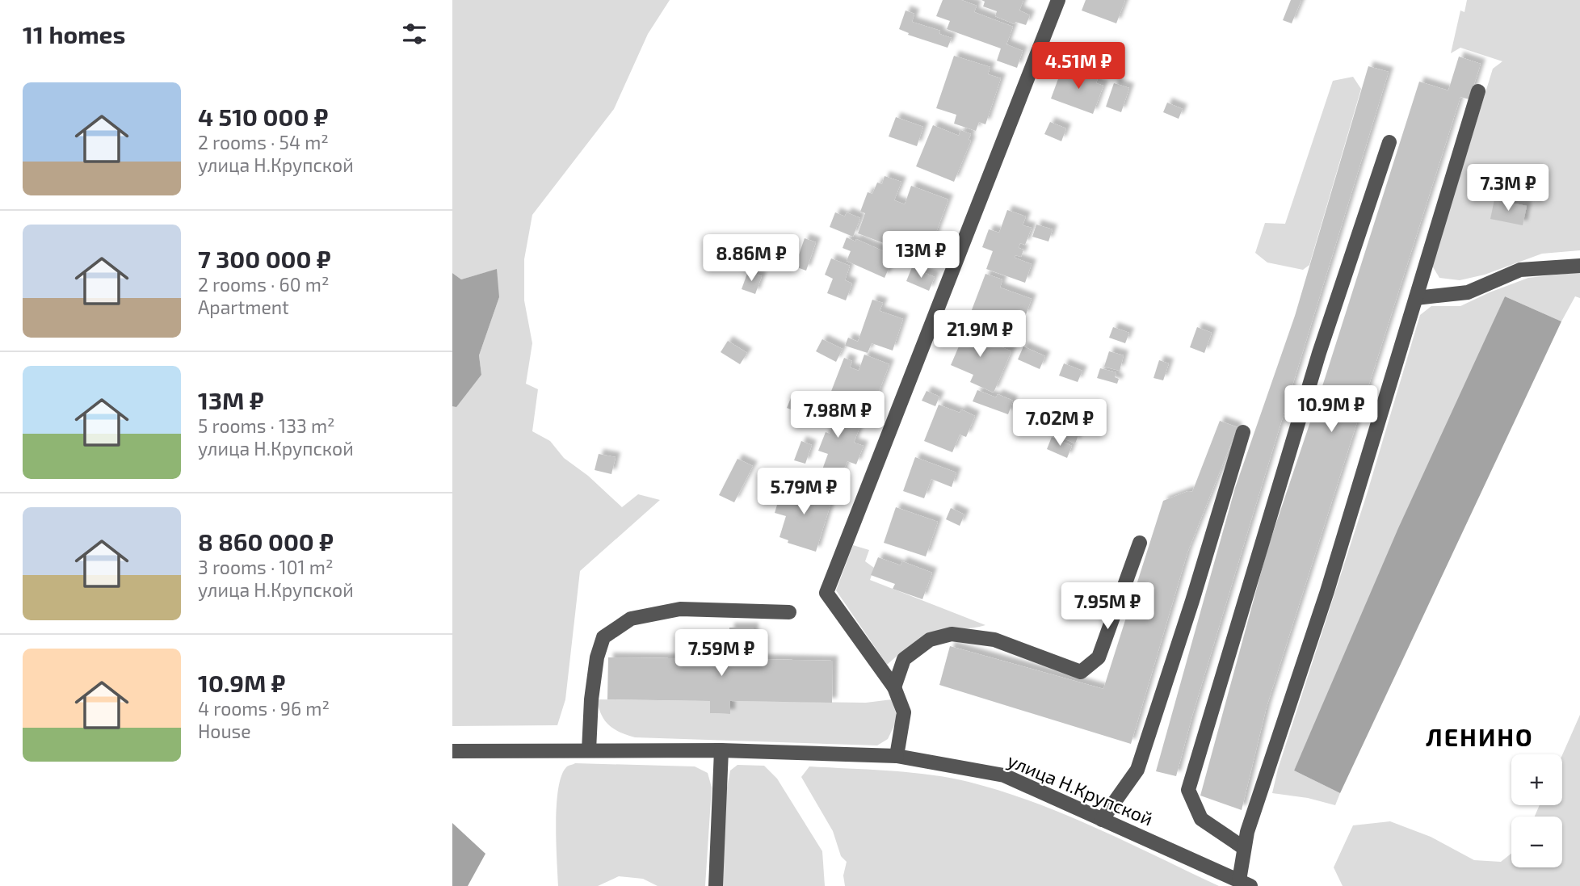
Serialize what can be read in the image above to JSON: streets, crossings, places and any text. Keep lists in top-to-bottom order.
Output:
{
  "streets": {
    "street": ["улица Н.Крупской"]
  },
  "districts": ["ЛЕНИНО"],
  "page": {
    "heading": "11 homes",
    "price": [
      "4.51M ₽",
      "7.3M ₽",
      "13M ₽",
      "8.86M ₽",
      "21.9M ₽",
      "10.9M ₽",
      "7.98M ₽",
      "7.02M ₽",
      "5.79M ₽",
      "7.95M ₽",
      "7.59M ₽"
    ],
    "list": [
      {
        "name": "4 510 000 ₽",
        "note": "2 rooms · 54 m² · улица Н.Крупской"
      },
      {
        "name": "7 300 000 ₽",
        "note": "2 rooms · 60 m² · Apartment"
      },
      {
        "name": "13M ₽",
        "note": "5 rooms · 133 m² · улица Н.Крупской"
      },
      {
        "name": "8 860 000 ₽",
        "note": "3 rooms · 101 m² · улица Н.Крупской"
      },
      {
        "name": "10.9M ₽",
        "note": "4 rooms · 96 m² · House"
      }
    ],
    "map_buttons": ["+", "−"]
  }
}
